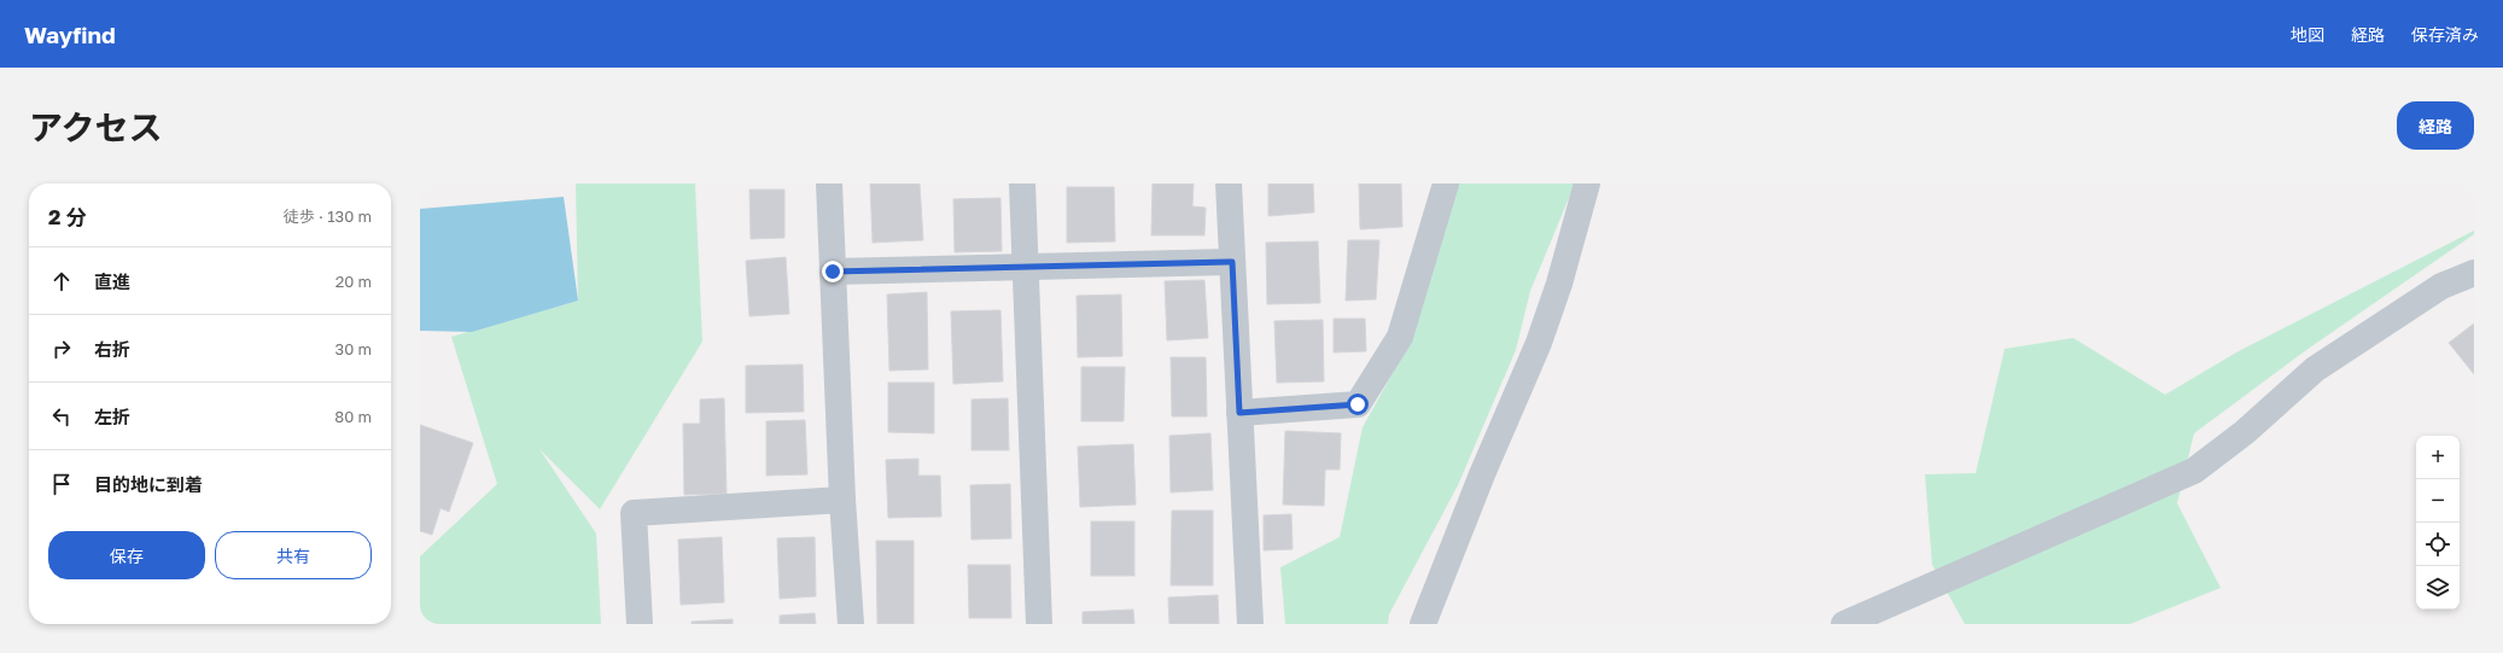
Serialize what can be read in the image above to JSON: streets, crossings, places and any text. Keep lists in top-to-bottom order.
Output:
{
  "page": {
    "header": "Wayfind",
    "nav": ["地図", "経路", "保存済み"],
    "title": "アクセス",
    "buttons": [
      "経路",
      ["保存", "共有"]
    ],
    "heading": ["2 分", "徒歩 · 130 m"],
    "list": [
      ["直進", "20 m"],
      ["右折", "30 m"],
      ["左折", "80 m"],
      "目的地に到着"
    ],
    "map_buttons": ["+", "−"]
  }
}
